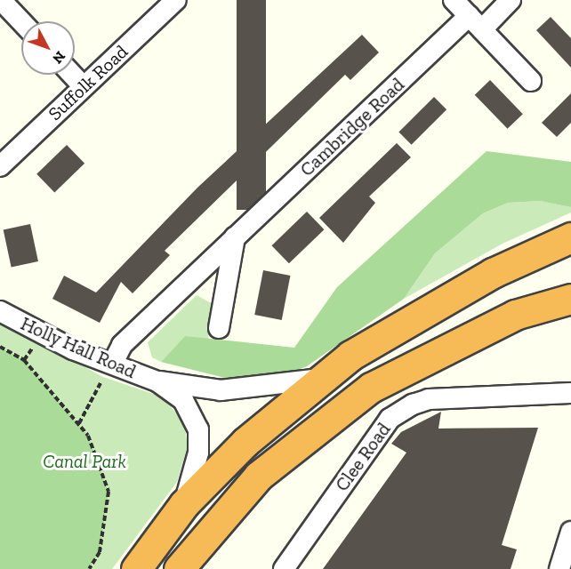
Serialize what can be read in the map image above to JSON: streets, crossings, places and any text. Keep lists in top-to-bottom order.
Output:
{
  "streets": {
    "street": [
      "Suffolk Road",
      "Cambridge Road",
      "Holly Hall Road",
      "Clee Road"
    ]
  },
  "crossings": [
    ["Cambridge Road", "Holly Hall Road"]
  ],
  "parks": ["Canal Park"],
  "north": "bottom right"
}
